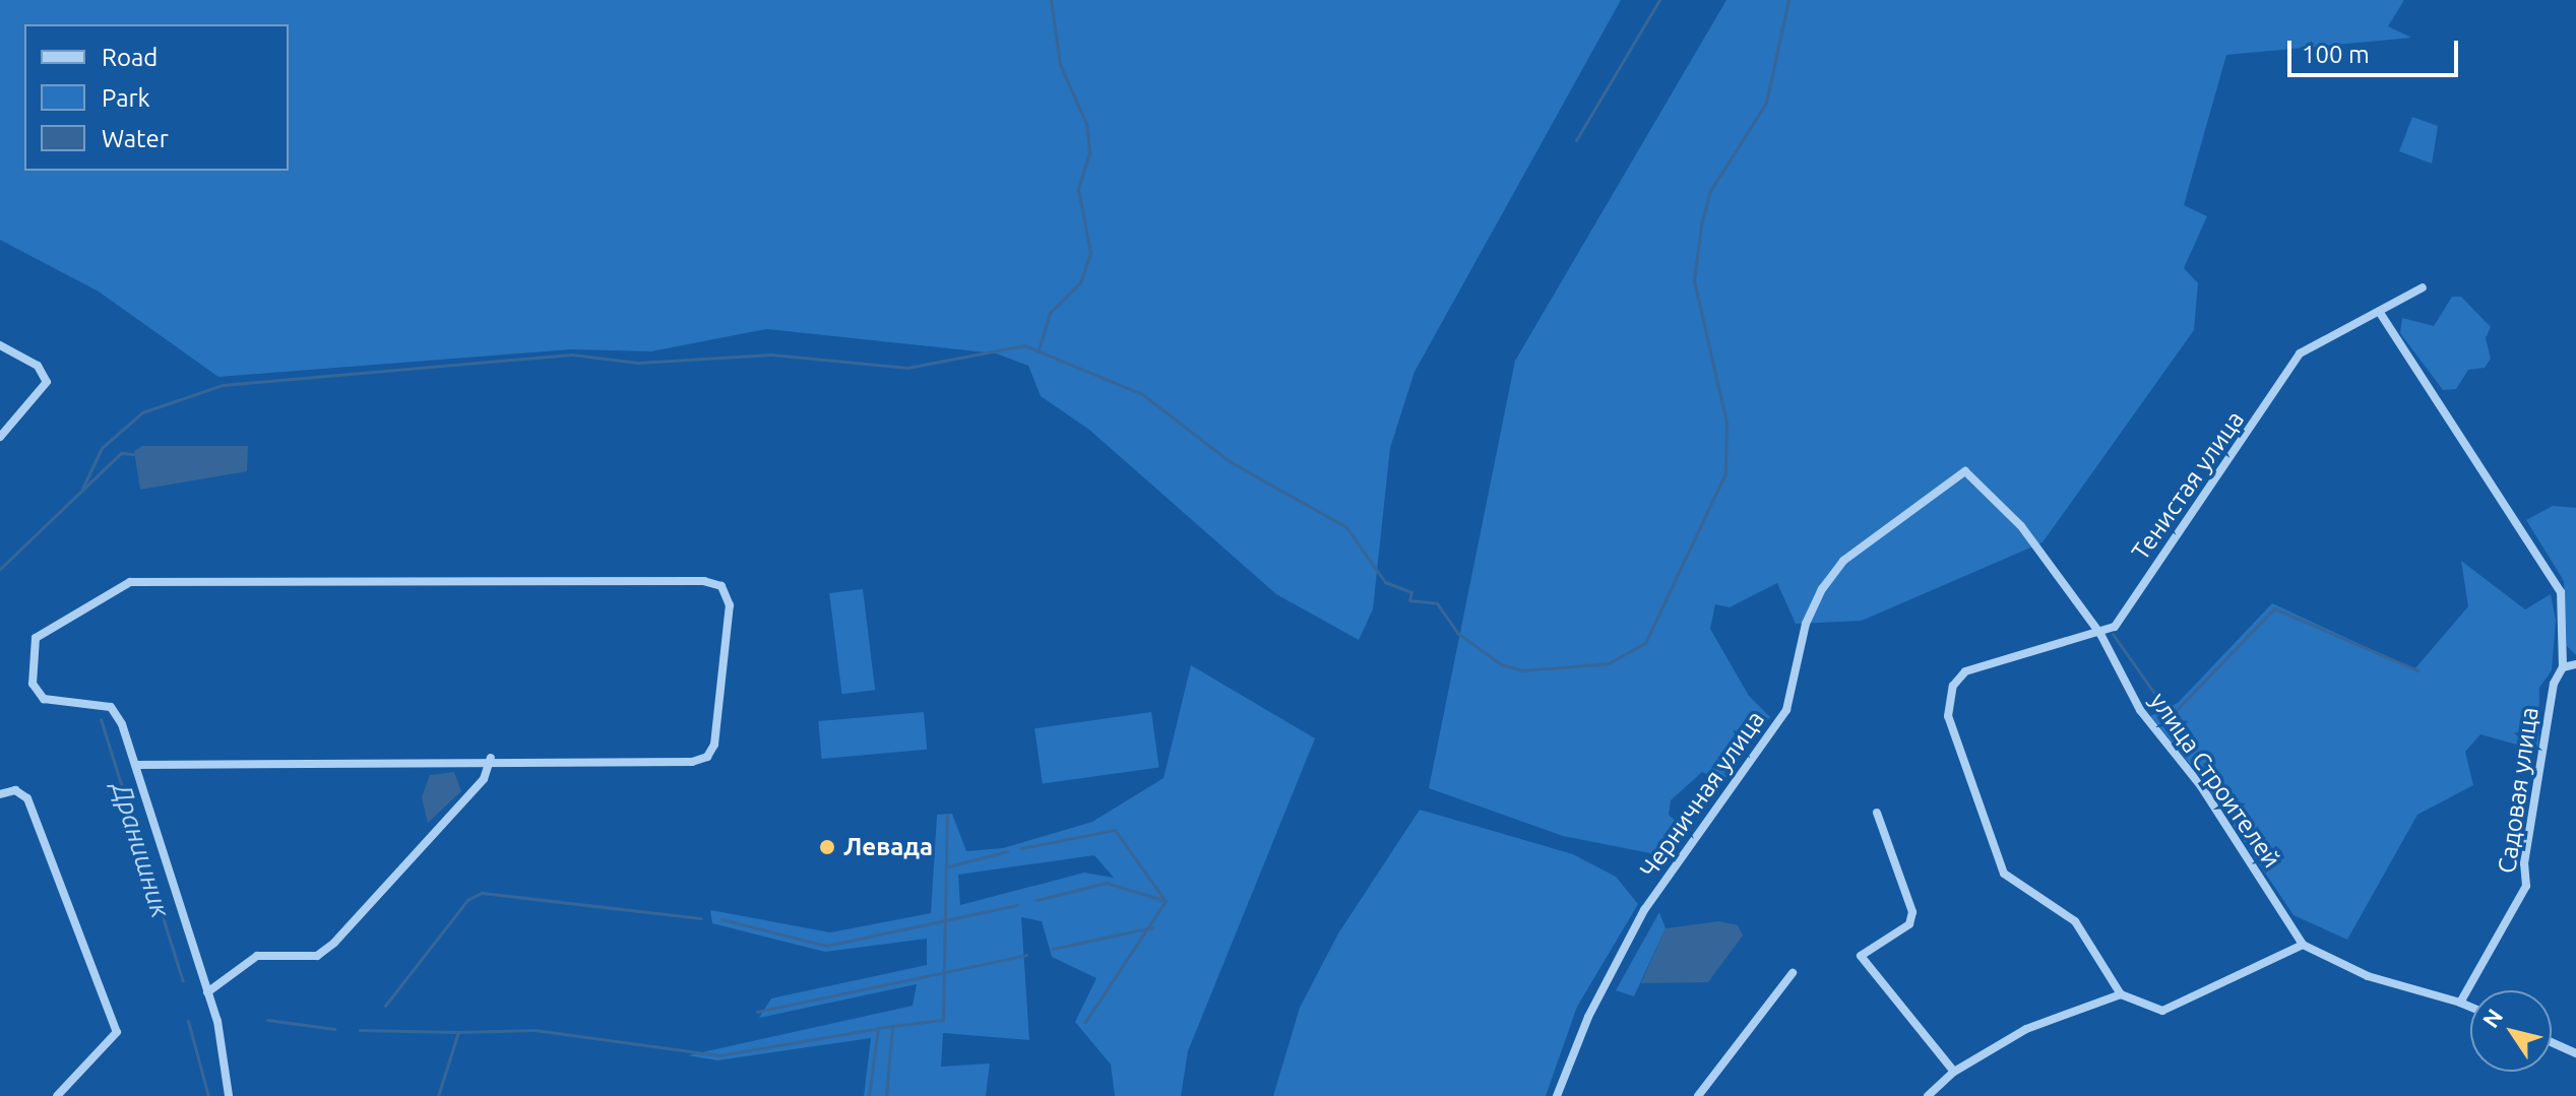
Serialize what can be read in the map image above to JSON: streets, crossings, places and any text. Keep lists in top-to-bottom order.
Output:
{
  "streets": {
    "street": [
      "Тенистая улица",
      "улица Строителей",
      "Садовая улица",
      "Черничная улица"
    ]
  },
  "crossings": [
    ["Тенистая улица", "улица Строителей"],
    ["Тенистая улица", "Садовая улица"],
    ["улица Строителей", "Черничная улица"]
  ],
  "water": ["Дранишник"],
  "places": ["Левада"],
  "legend": ["Road", "Park", "Water"],
  "scale_bar": "100 m",
  "north": "top left"
}
